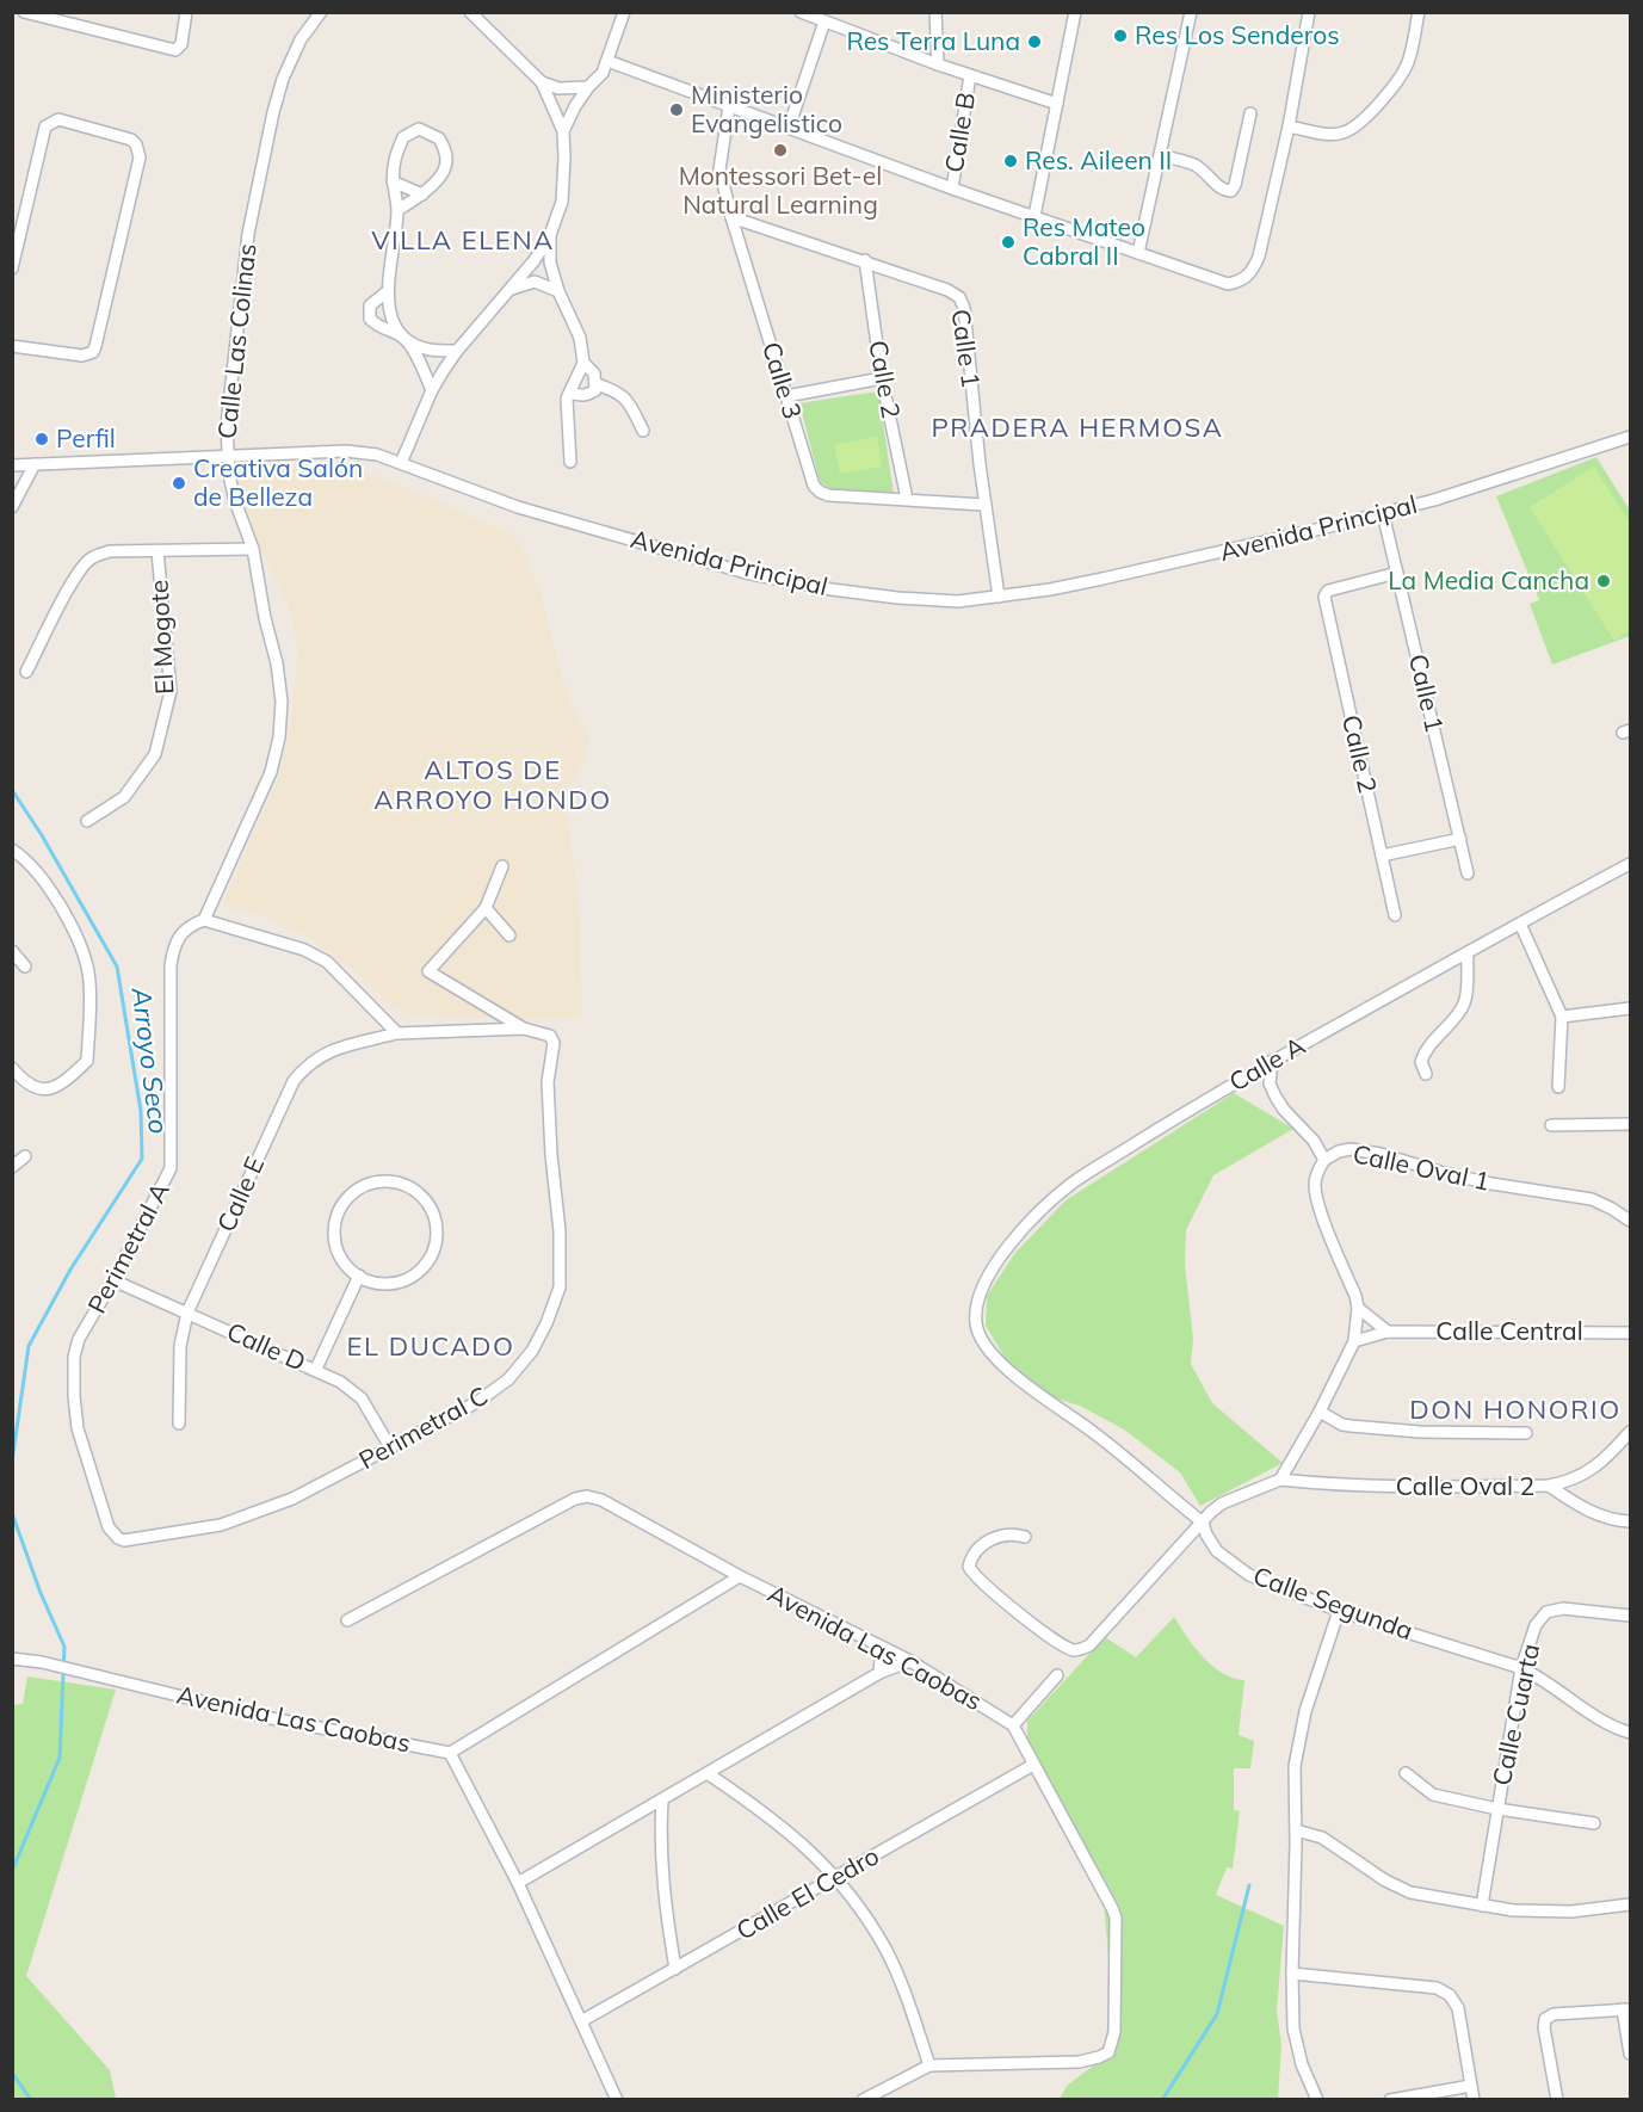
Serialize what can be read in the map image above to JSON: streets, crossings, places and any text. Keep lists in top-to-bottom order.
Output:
{
  "streets": {
    "street": [
      "Calle B",
      "Calle Las Colinas",
      "Calle 1",
      "Calle 2",
      "Calle 3",
      "Avenida Principal",
      "El Mogote",
      "Calle A",
      "Calle Oval 1",
      "Calle E",
      "Perimetral A",
      "Calle Central",
      "Calle D",
      "Perimetral C",
      "Calle Oval 2",
      "Calle Segunda",
      "Avenida Las Caobas",
      "Calle Cuarta",
      "Calle El Cedro"
    ]
  },
  "crossings": [
    ["Calle Las Colinas", "Avenida Principal"],
    ["Calle Las Colinas", "Perimetral A"],
    ["Calle 1", "Calle 2"],
    ["Calle 1", "Calle 3"],
    ["Calle 1", "Avenida Principal"],
    ["Calle 2", "Calle 3"],
    ["Calle A", "Calle Oval 1"],
    ["Calle A", "Calle Segunda"],
    ["Calle E", "Calle D"],
    ["Calle E", "Perimetral C"],
    ["Perimetral A", "Calle D"],
    ["Perimetral A", "Perimetral C"],
    ["Calle D", "Perimetral C"],
    ["Calle Segunda", "Calle Cuarta"]
  ],
  "districts": [
    "VILLA ELENA",
    "PRADERA HERMOSA",
    "ALTOS DE ARROYO HONDO",
    "EL DUCADO",
    "DON HONORIO"
  ],
  "water": ["Arroyo Seco"],
  "places": [
    "Res Los Senderos",
    "Res Terra Luna",
    "Ministerio Evangelistico",
    "Montessori Bet-el Natural Learning",
    "Res. Aileen II",
    "Res Mateo Cabral II",
    "Perfil",
    "Creativa Salón de Belleza",
    "La Media Cancha"
  ]
}
